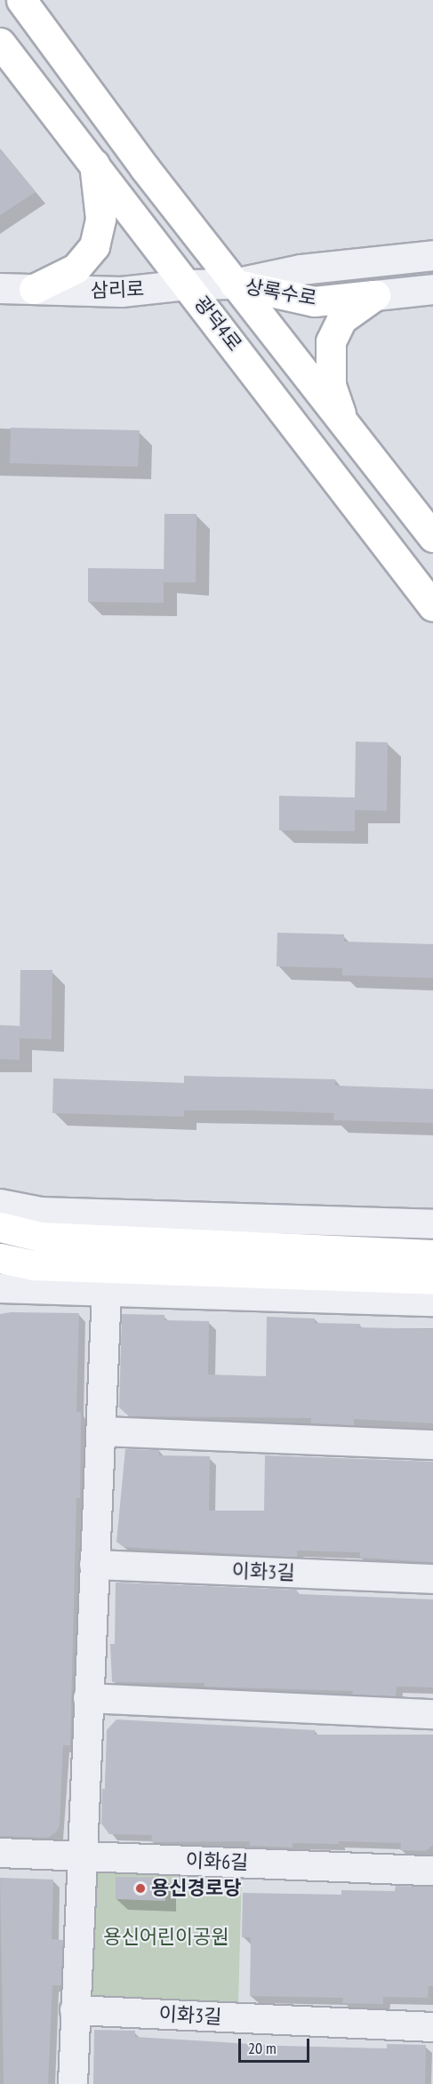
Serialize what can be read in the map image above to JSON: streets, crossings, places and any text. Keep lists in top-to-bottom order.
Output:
{
  "streets": {
    "main road": ["상록수로", "광덕4로"],
    "street": ["삼리로", "이화3길", "이화6길"]
  },
  "crossings": [
    ["삼리로", "상록수로"],
    ["삼리로", "광덕4로"],
    ["상록수로", "광덕4로"]
  ],
  "parks": ["용신어린이공원"],
  "places": ["용신경로당"],
  "scale_bar": "20 m"
}
